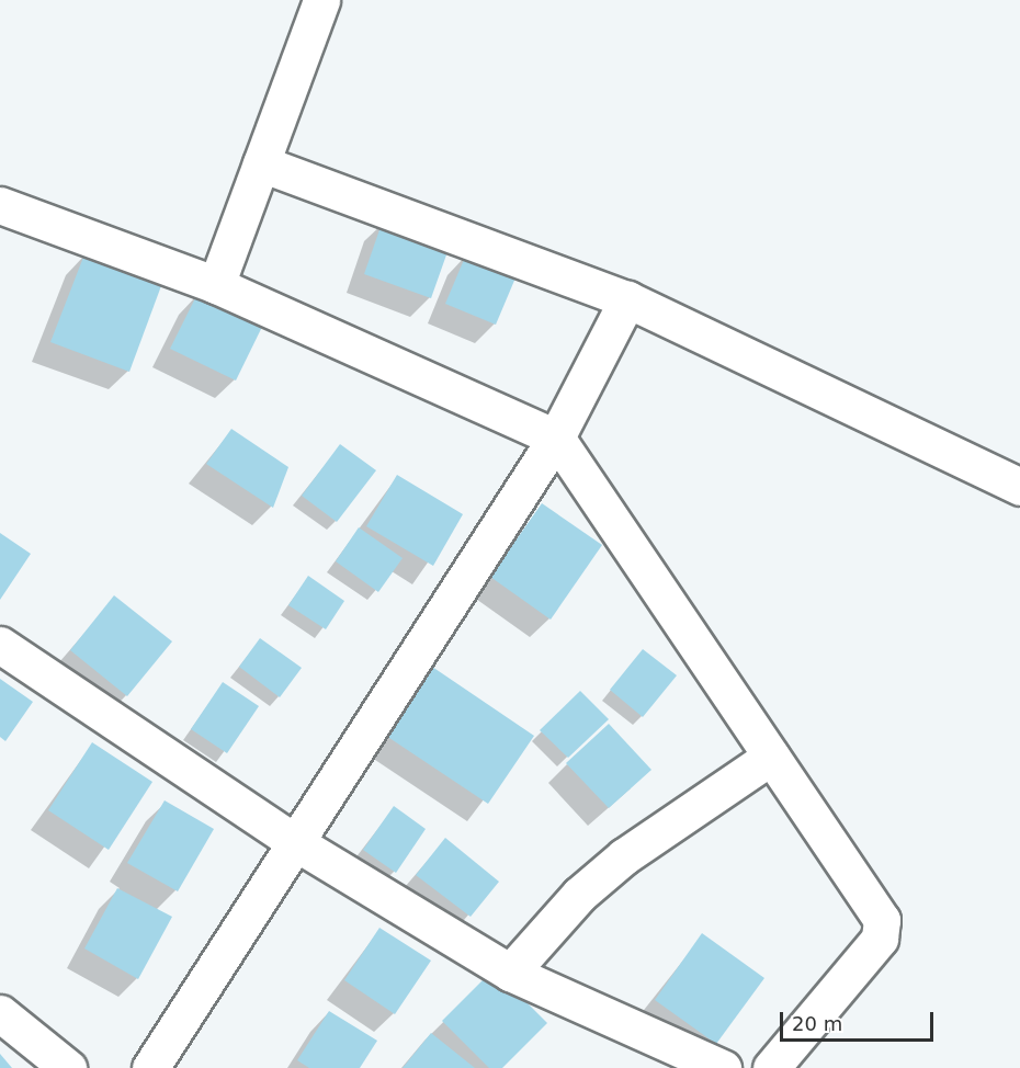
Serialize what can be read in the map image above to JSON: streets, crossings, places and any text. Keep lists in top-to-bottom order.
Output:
{
  "scale_bar": "20 m"
}
